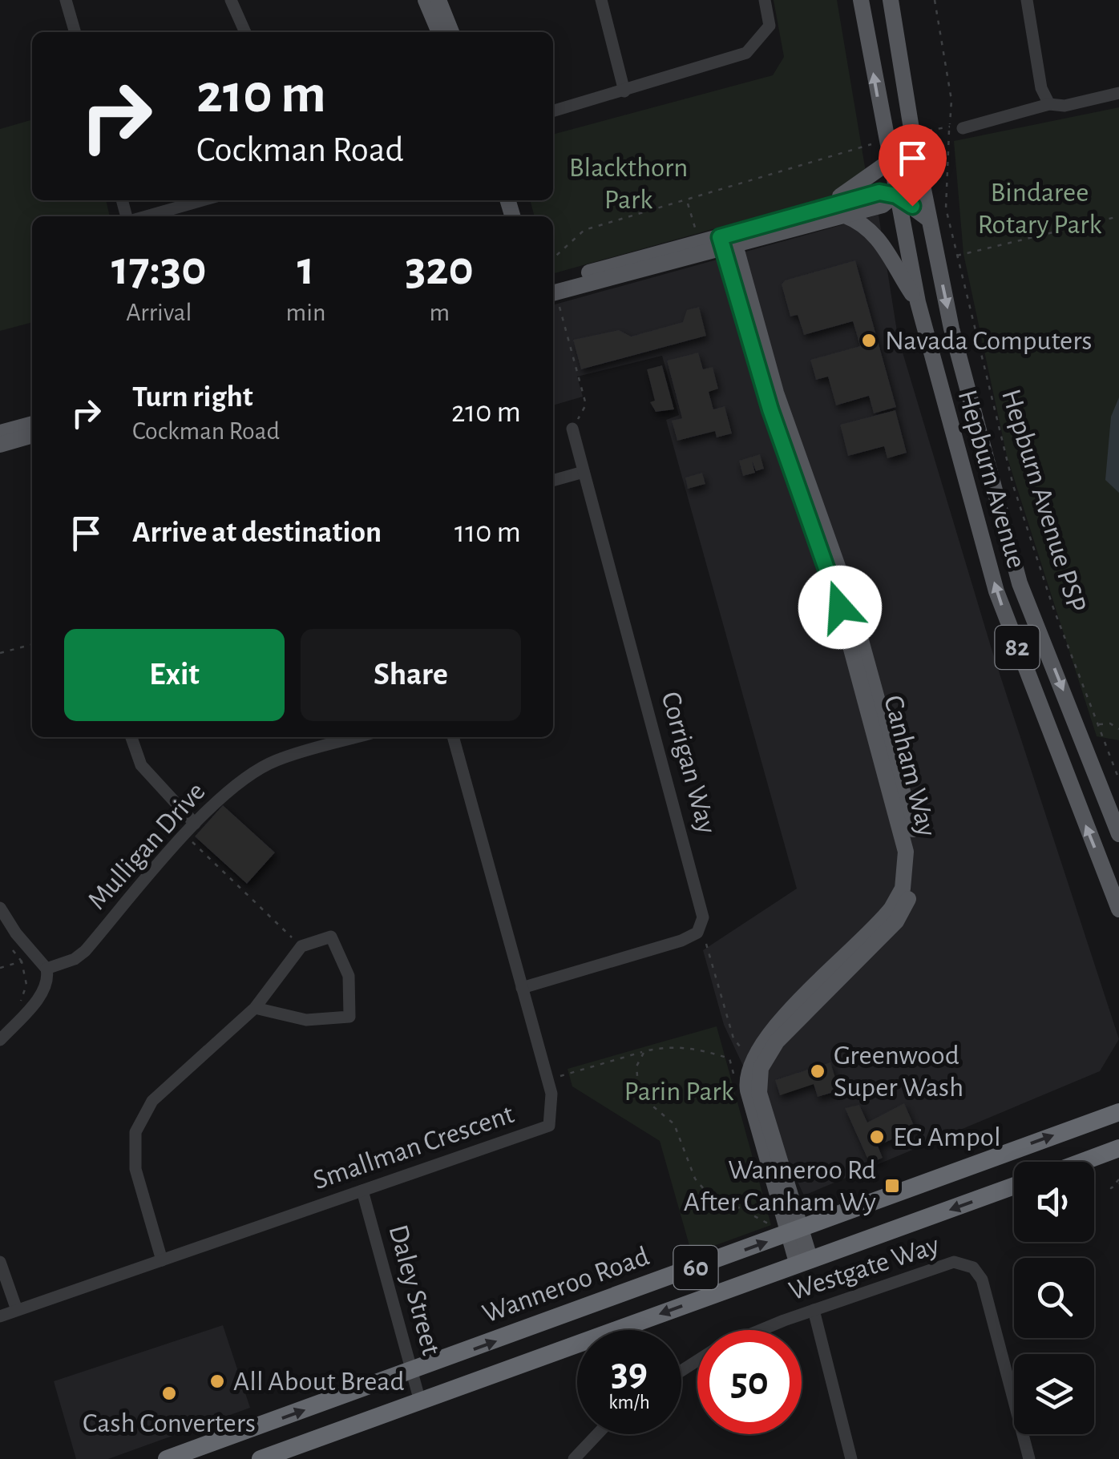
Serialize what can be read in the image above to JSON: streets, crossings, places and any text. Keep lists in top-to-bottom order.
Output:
{
  "streets": {
    "highway": ["60", "Wanneroo Road"],
    "main road": ["Hepburn Avenue", "82", "Canham Way"],
    "street": [
      "Corrigan Way",
      "Mulligan Drive",
      "Smallman Crescent",
      "Westgate Way",
      "Daley Street"
    ],
    "path": ["Hepburn Avenue PSP"]
  },
  "crossings": [
    ["Canham Way", "Wanneroo Road"],
    ["Smallman Crescent", "Daley Street"],
    ["Wanneroo Road", "Daley Street"]
  ],
  "parks": ["Blackthorn Park", "Bindaree Rotary Park", "Parin Park"],
  "places": {
    "other": [
      "Navada Computers",
      "Greenwood Super Wash",
      "EG Ampol",
      "All About Bread",
      "Cash Converters"
    ],
    "transit": ["Wanneroo Rd After Canham Wy"]
  },
  "page": {
    "turn": ["210 m", "Cockman Road"],
    "eta": [
      "17:30",
      "Arrival",
      "1",
      "min",
      "320",
      "m"
    ],
    "list": [
      {
        "name": "Turn right",
        "note": "Cockman Road",
        "value": "210 m"
      },
      {
        "name": "Arrive at destination",
        "value": "110 m"
      }
    ],
    "buttons": ["Exit", "Share"],
    "speed": "39 km/h",
    "limit": "50"
  }
}
